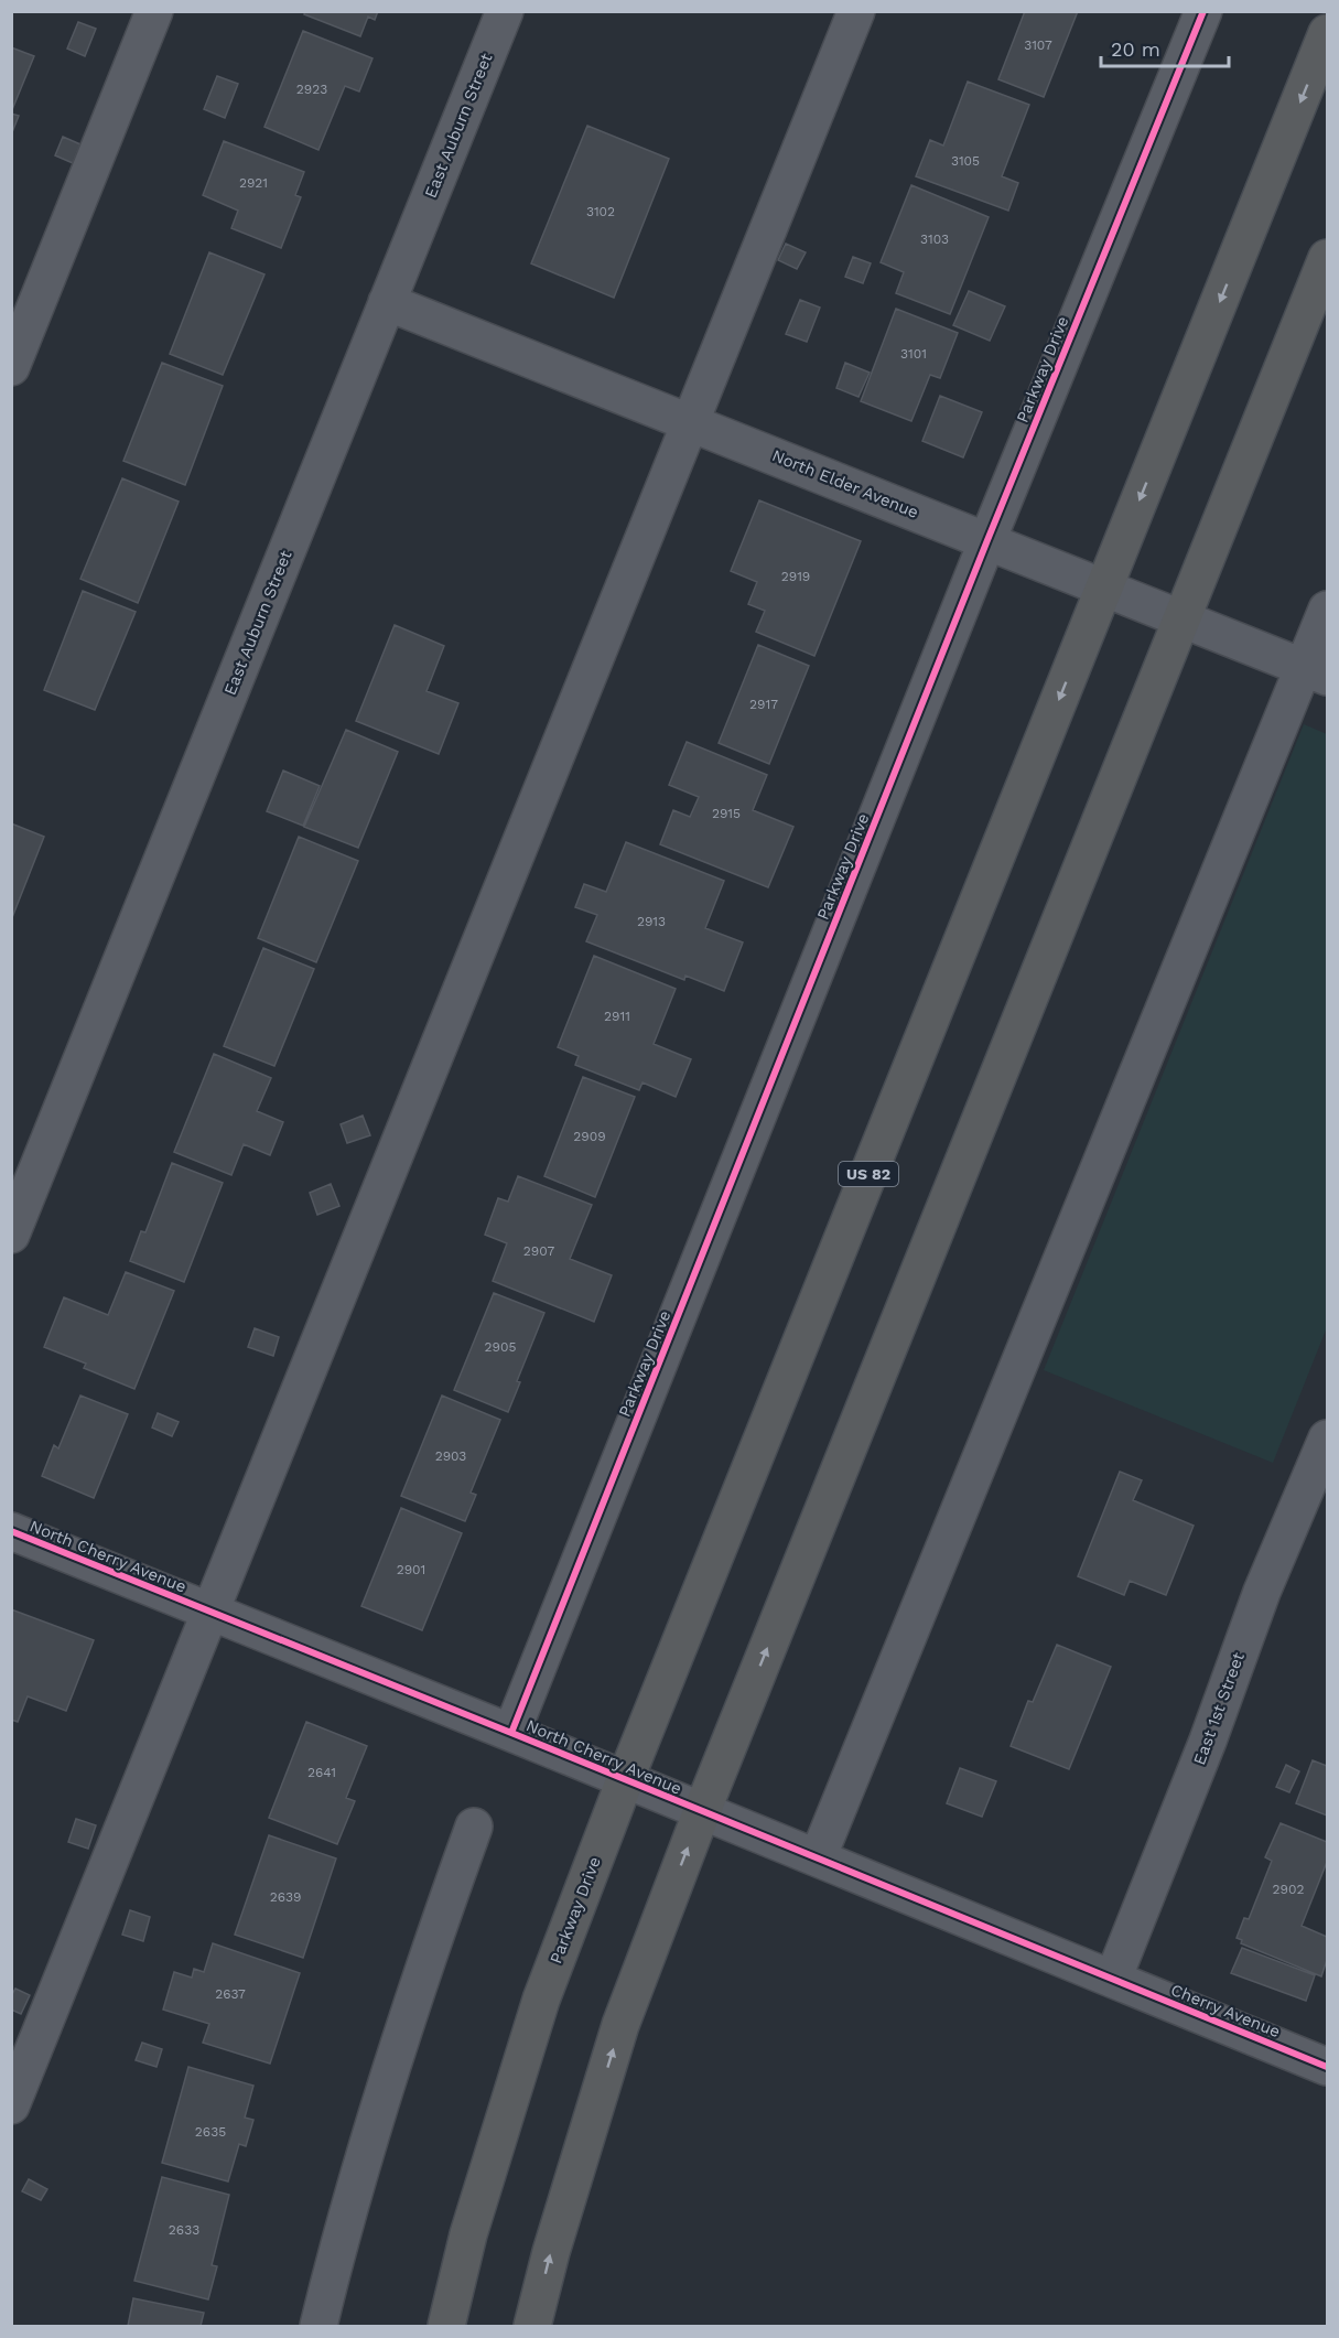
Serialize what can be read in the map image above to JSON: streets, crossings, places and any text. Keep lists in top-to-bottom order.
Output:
{
  "streets": {
    "highway": ["Parkway Drive", "US 82"],
    "street": [
      "East Auburn Street",
      "North Elder Avenue",
      "North Cherry Avenue",
      "East 1st Street",
      "Cherry Avenue"
    ]
  },
  "crossings": [
    ["East Auburn Street", "North Elder Avenue"],
    ["Parkway Drive", "North Elder Avenue"],
    ["Parkway Drive", "North Cherry Avenue"],
    ["North Cherry Avenue", "East 1st Street"],
    ["North Cherry Avenue", "Cherry Avenue"],
    ["East 1st Street", "Cherry Avenue"]
  ],
  "house_numbers": [
    "3107",
    "2923",
    "3105",
    "2921",
    "3102",
    "3103",
    "3101",
    "2919",
    "2917",
    "2915",
    "2913",
    "2911",
    "2909",
    "2907",
    "2905",
    "2903",
    "2901",
    "2641",
    "2902",
    "2639",
    "2637",
    "2635",
    "2633"
  ],
  "scale_bar": "20 m"
}
